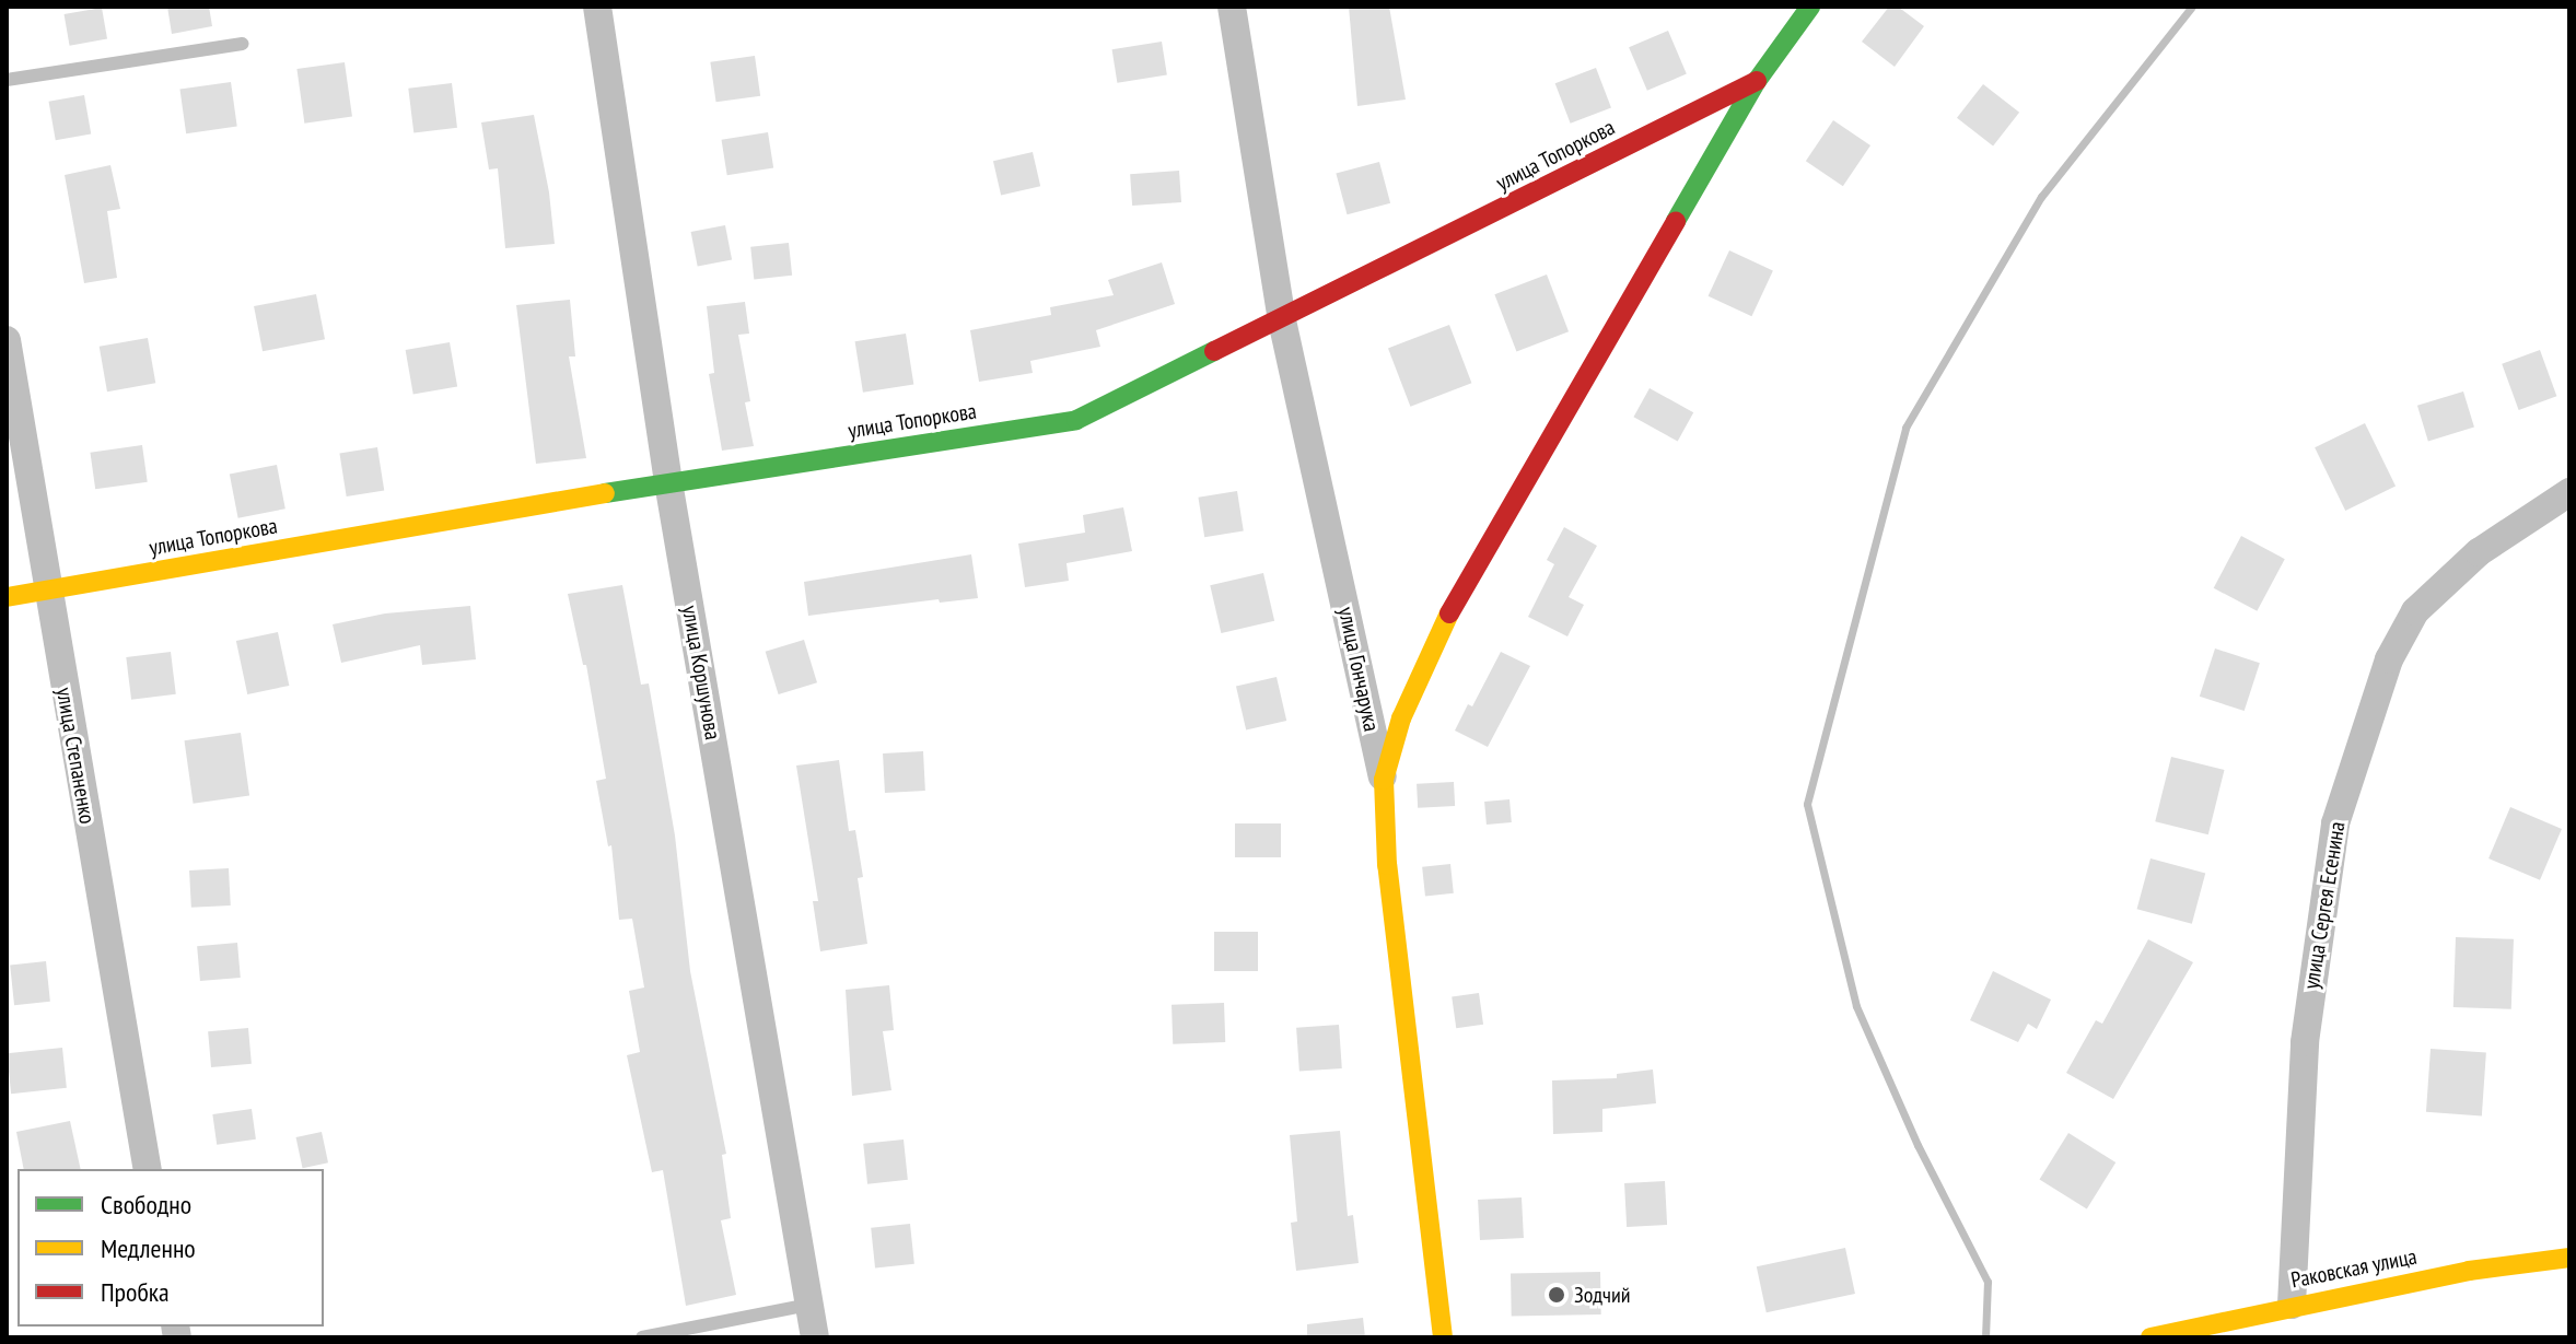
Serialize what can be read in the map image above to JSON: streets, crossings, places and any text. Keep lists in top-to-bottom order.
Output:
{
  "streets": {
    "street": [
      "улица Топоркова",
      "улица Гончарука",
      "улица Коршунова",
      "улица Степаненко",
      "улица Сергея Есенина",
      "Раковская улица"
    ]
  },
  "crossings": [
    ["улица Топоркова", "улица Гончарука"],
    ["улица Топоркова", "улица Коршунова"],
    ["улица Топоркова", "улица Степаненко"],
    ["улица Сергея Есенина", "Раковская улица"]
  ],
  "places": ["Зодчий"],
  "legend": ["Свободно", "Медленно", "Пробка"]
}
